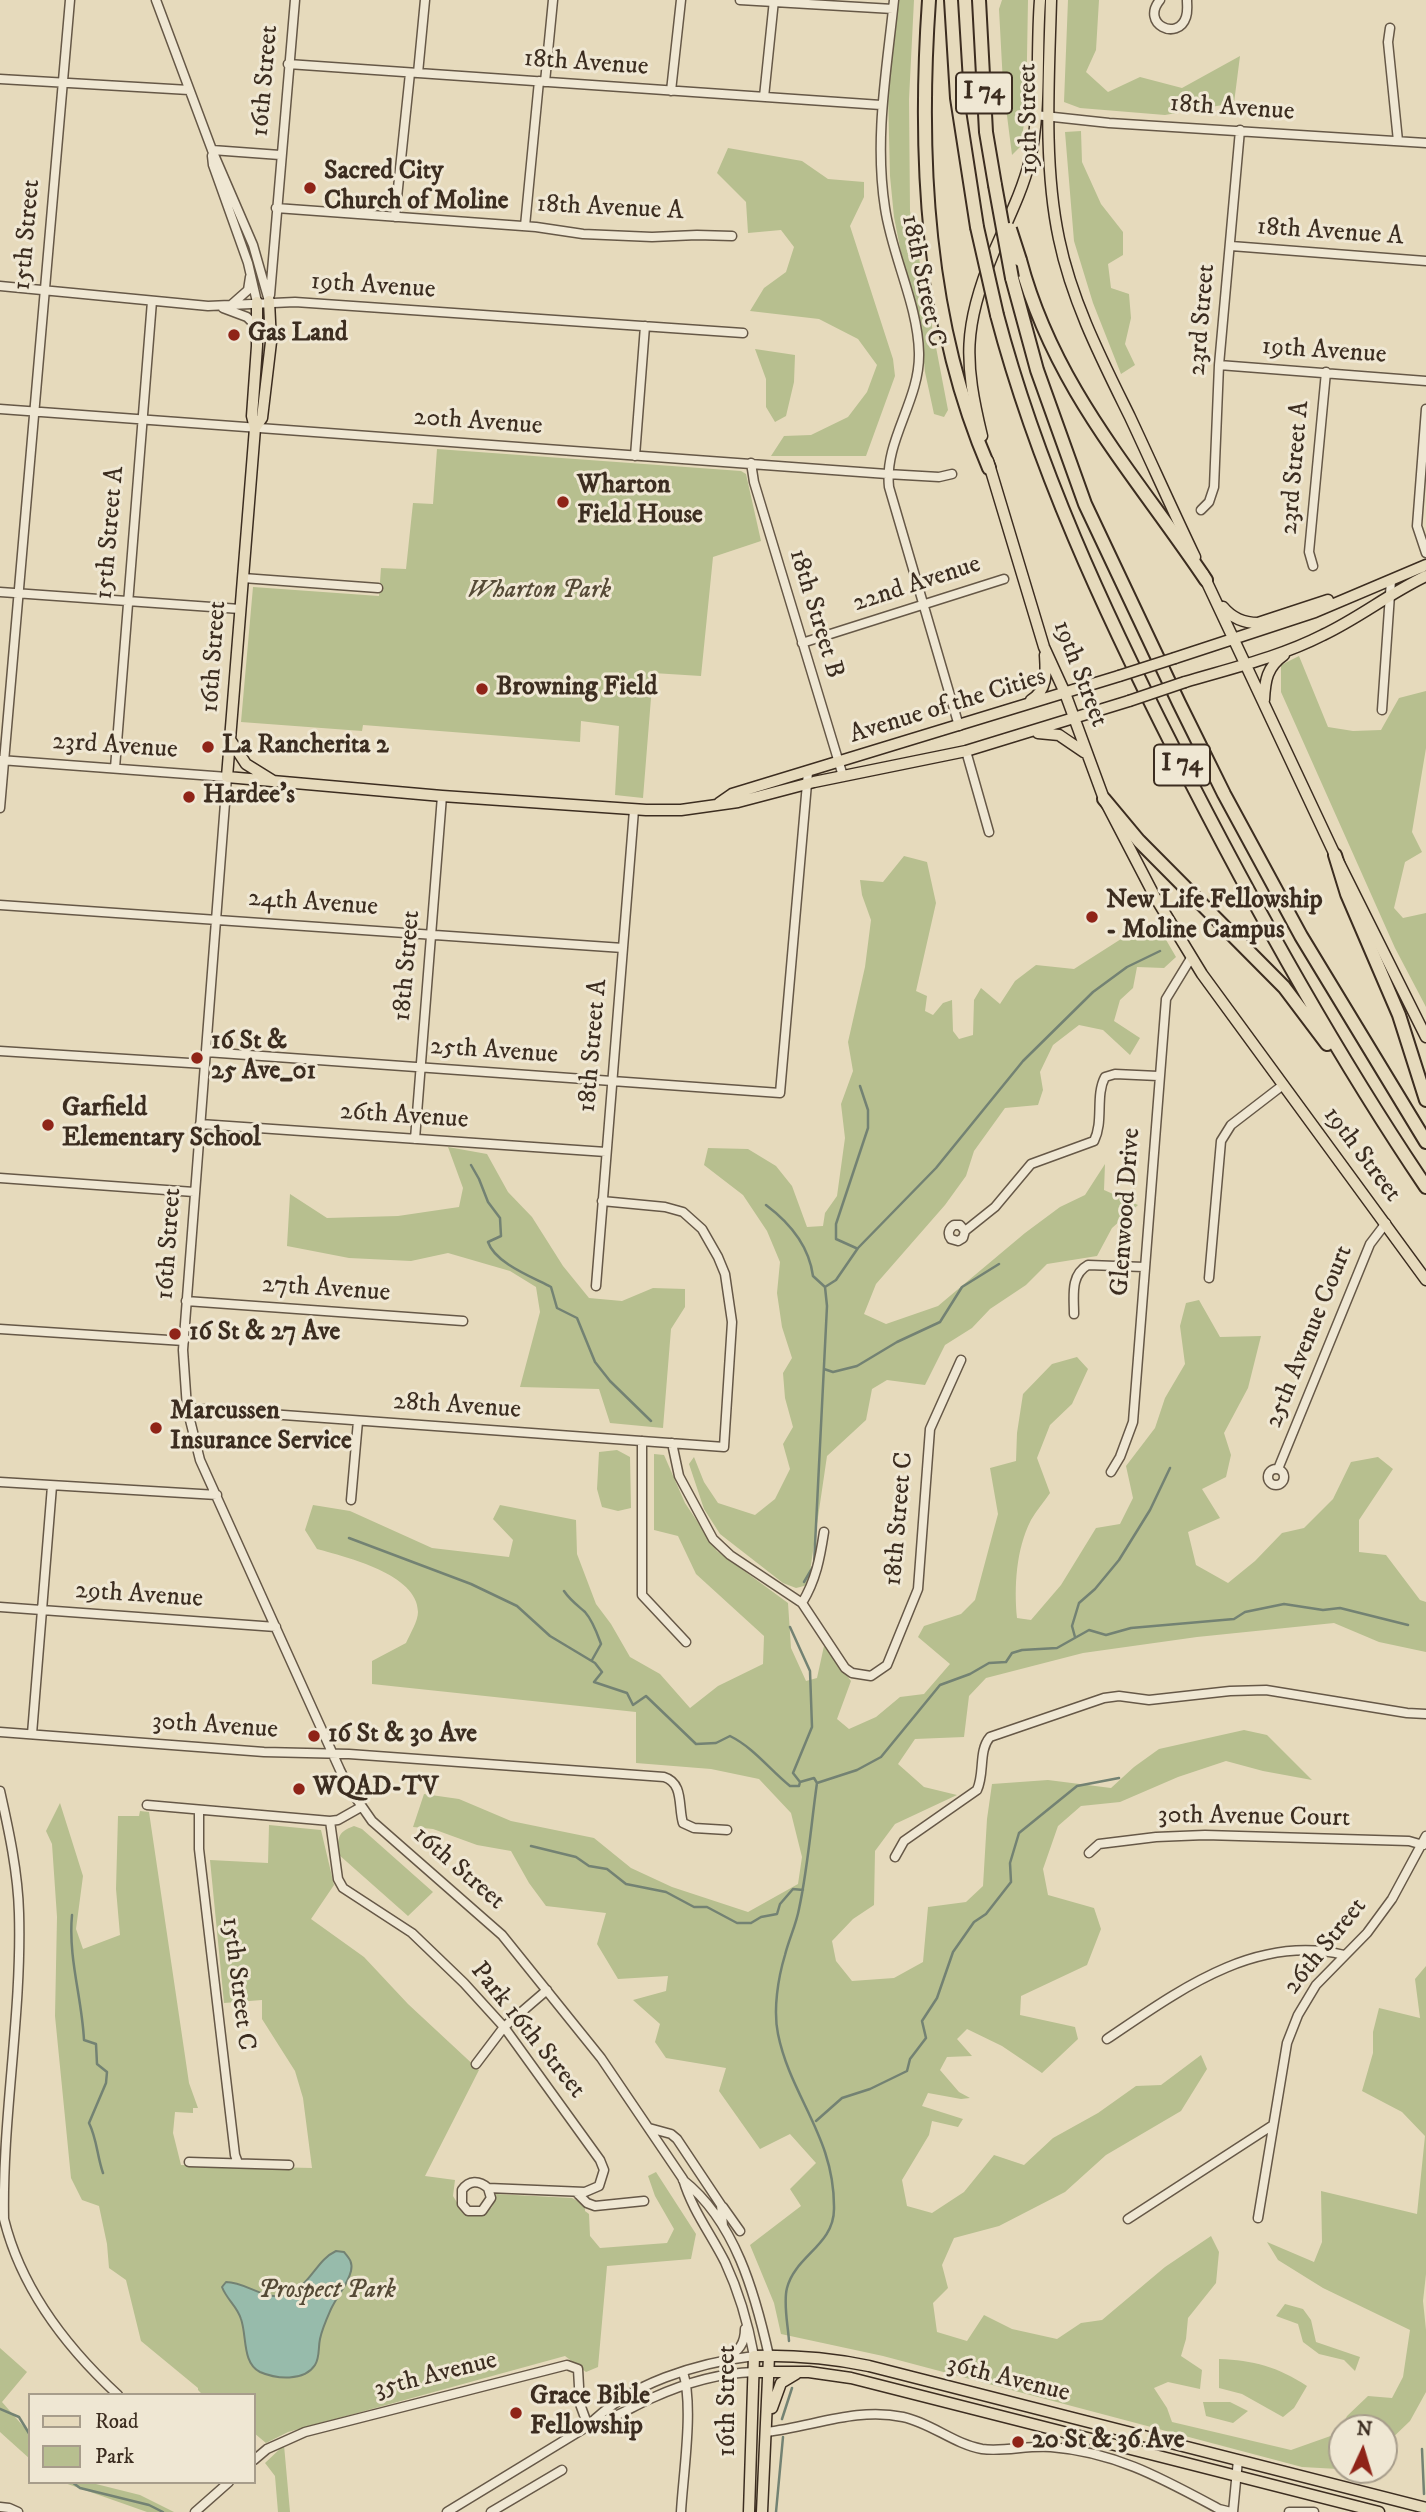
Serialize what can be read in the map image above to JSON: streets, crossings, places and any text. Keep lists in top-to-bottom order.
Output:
{
  "streets": {
    "highway": ["I 74"],
    "main road": [
      "16th Street",
      "19th Street",
      "Avenue of the Cities",
      "36th Avenue"
    ],
    "street": [
      "18th Avenue",
      "18th Avenue A",
      "15th Street",
      "18th Street C",
      "19th Avenue",
      "23rd Street",
      "20th Avenue",
      "23rd Street A",
      "15th Street A",
      "22nd Avenue",
      "18th Street B",
      "23rd Avenue",
      "24th Avenue",
      "18th Street",
      "18th Street A",
      "25th Avenue",
      "26th Avenue",
      "Glenwood Drive",
      "27th Avenue",
      "25th Avenue Court",
      "28th Avenue",
      "29th Avenue",
      "30th Avenue",
      "30th Avenue Court",
      "26th Street",
      "15th Street C",
      "Park 16th Street",
      "35th Avenue"
    ]
  },
  "crossings": [
    ["18th Avenue", "16th Street"],
    ["18th Avenue", "19th Street"],
    ["18th Avenue", "18th Street C"],
    ["18th Avenue", "23rd Street"],
    ["16th Street", "18th Avenue A"],
    ["16th Street", "19th Avenue"],
    ["16th Street", "20th Avenue"],
    ["16th Street", "Avenue of the Cities"],
    ["16th Street", "23rd Avenue"],
    ["16th Street", "24th Avenue"],
    ["16th Street", "25th Avenue"],
    ["16th Street", "26th Avenue"],
    ["16th Street", "27th Avenue"],
    ["16th Street", "28th Avenue"],
    ["16th Street", "29th Avenue"],
    ["16th Street", "30th Avenue"],
    ["16th Street", "36th Avenue"],
    ["19th Street", "Avenue of the Cities"],
    ["19th Street", "Glenwood Drive"],
    ["19th Street", "25th Avenue Court"],
    ["18th Avenue A", "23rd Street"],
    ["15th Street", "19th Avenue"],
    ["15th Street", "20th Avenue"],
    ["15th Street", "23rd Avenue"],
    ["18th Street C", "20th Avenue"],
    ["18th Street C", "22nd Avenue"],
    ["18th Street C", "Avenue of the Cities"],
    ["19th Avenue", "23rd Street"],
    ["19th Avenue", "23rd Street A"],
    ["19th Avenue", "15th Street A"],
    ["20th Avenue", "15th Street A"],
    ["20th Avenue", "18th Street B"],
    ["15th Street A", "23rd Avenue"],
    ["22nd Avenue", "18th Street B"],
    ["18th Street B", "Avenue of the Cities"],
    ["Avenue of the Cities", "23rd Avenue"],
    ["Avenue of the Cities", "18th Street"],
    ["Avenue of the Cities", "18th Street A"],
    ["Avenue of the Cities", "25th Avenue"],
    ["24th Avenue", "18th Street"],
    ["24th Avenue", "18th Street A"],
    ["18th Street", "25th Avenue"],
    ["18th Street", "26th Avenue"],
    ["18th Street A", "25th Avenue"],
    ["18th Street A", "26th Avenue"],
    ["18th Street A", "28th Avenue"],
    ["30th Avenue Court", "26th Street"],
    ["35th Avenue", "36th Avenue"]
  ],
  "parks": ["Wharton Park", "Prospect Park"],
  "places": [
    "Sacred City Church of Moline",
    "Gas Land",
    "Wharton Field House",
    "Browning Field",
    "La Rancherita 2",
    "Hardee's",
    "New Life Fellowship - Moline Campus",
    "16 St & 25 Ave_01",
    "Garfield Elementary School",
    "16 St & 27 Ave",
    "Marcussen Insurance Service",
    "16 St & 30 Ave",
    "WQAD-TV",
    "Grace Bible Fellowship",
    "20 St & 36 Ave"
  ],
  "legend": ["Road", "Park"],
  "north": "top"
}
